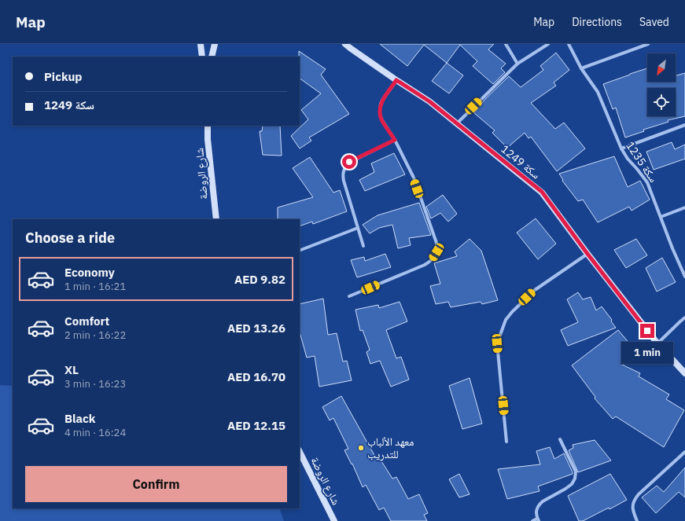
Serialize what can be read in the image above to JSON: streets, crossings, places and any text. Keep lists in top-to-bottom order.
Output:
{
  "streets": {
    "street": ["سكة 1249", "سكة 1235", "شارع الروضة"]
  },
  "places": ["معهد الألباب للتدريب"],
  "north": "bottom left",
  "page": {
    "header": "Map",
    "nav": ["Map", "Directions", "Saved"],
    "banner": ["Pickup", "سكة 1249"],
    "heading": "Choose a ride",
    "list": [
      {
        "name": "Economy",
        "note": "1 min · 16:21",
        "value": "AED 9.82"
      },
      {
        "name": "Comfort",
        "note": "2 min · 16:22",
        "value": "AED 13.26"
      },
      {
        "name": "XL",
        "note": "3 min · 16:23",
        "value": "AED 16.70"
      },
      {
        "name": "Black",
        "note": "4 min · 16:24",
        "value": "AED 12.15"
      }
    ],
    "bubble": "1 min",
    "buttons": "Confirm"
  }
}
